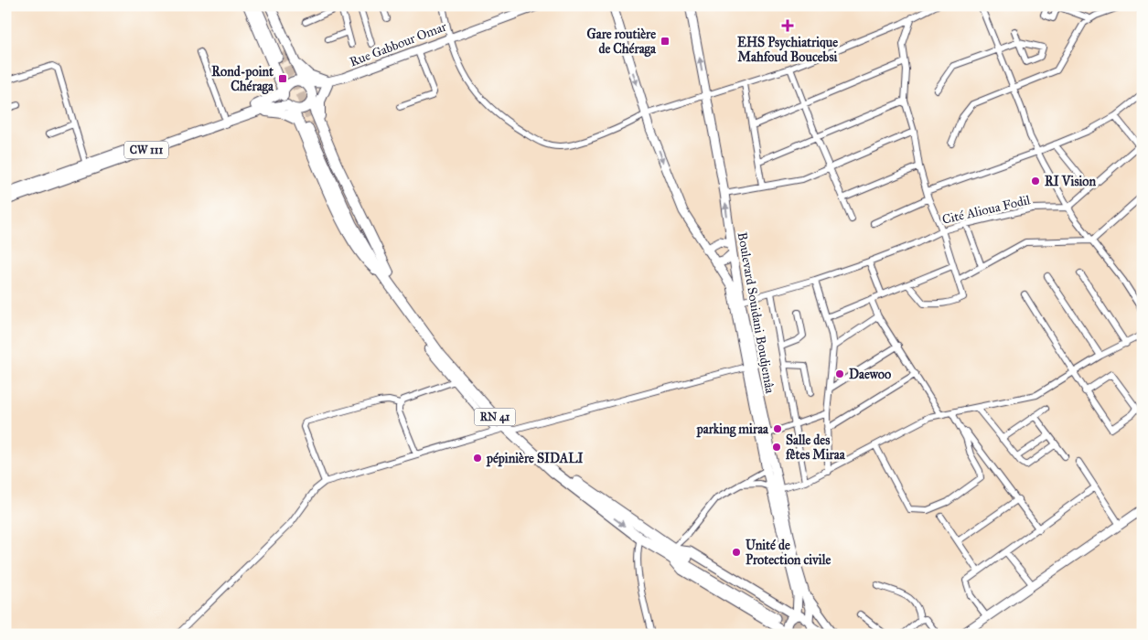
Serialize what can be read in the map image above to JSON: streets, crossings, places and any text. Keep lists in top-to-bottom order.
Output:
{
  "streets": {
    "highway": ["RN 41"],
    "main road": ["Rue Gabbour Omar", "CW 111", "Boulevard Souidani Boudjemâa"],
    "street": ["Cité Alioua Fodil"]
  },
  "crossings": [
    ["Rue Gabbour Omar", "CW 111"],
    ["Cité Alioua Fodil", "Boulevard Souidani Boudjemâa"]
  ],
  "places": {
    "health": ["EHS Psychiatrique Mahfoud Boucebsi"],
    "transit": ["Gare routière de Chéraga", "Rond-point Chéraga"],
    "other": [
      "RI Vision",
      "Daewoo",
      "parking miraa",
      "Salle des fêtes Miraa",
      "pépinière SIDALI",
      "Unité de Protection civile"
    ]
  }
}
